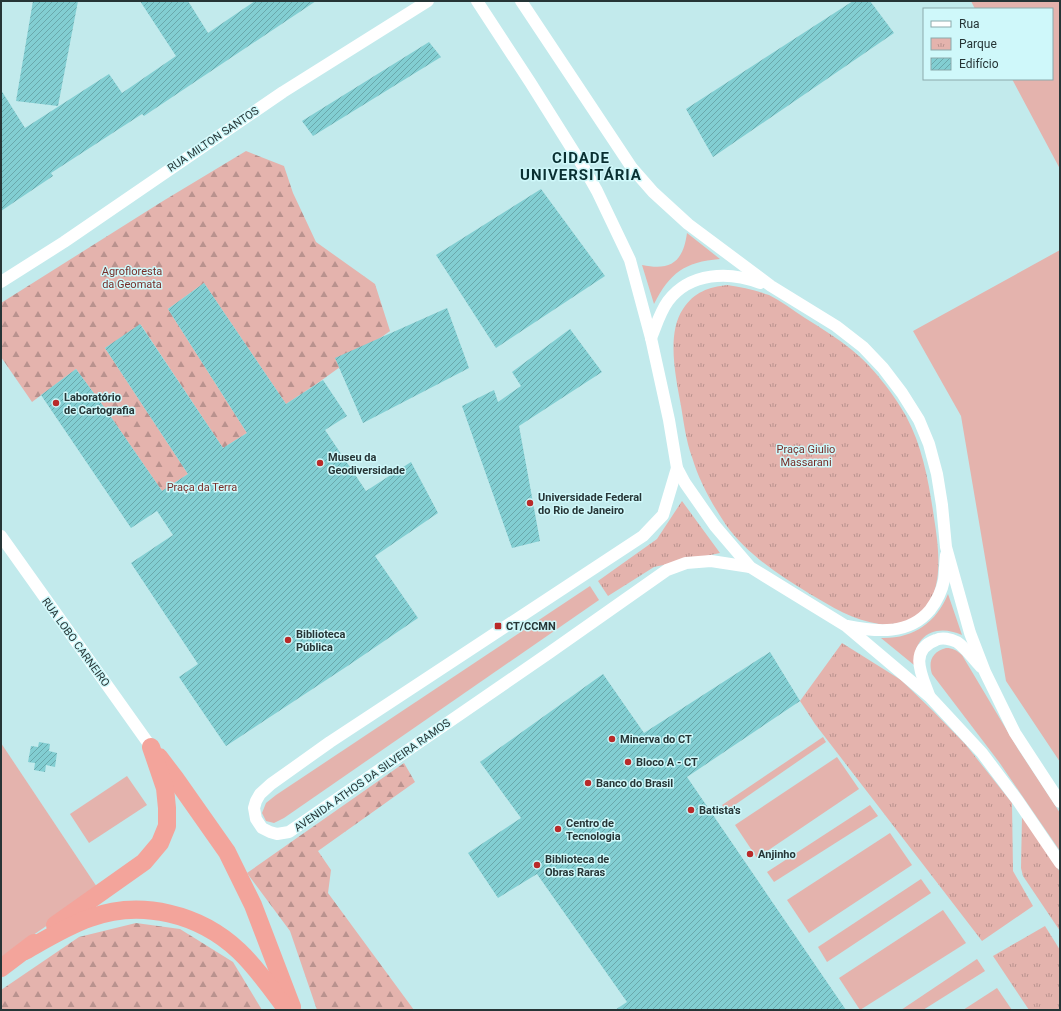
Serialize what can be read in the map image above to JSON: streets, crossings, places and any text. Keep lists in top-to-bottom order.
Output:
{
  "streets": {
    "street": ["RUA MILTON SANTOS", "RUA LOBO CARNEIRO", "AVENIDA ATHOS DA SILVEIRA RAMOS"]
  },
  "districts": ["CIDADE UNIVERSITÁRIA"],
  "parks": ["Agrofloresta da Geomata", "Praça Giulio Massarani", "Praça da Terra"],
  "places": {
    "other": [
      "Laboratório de Cartografia",
      "Museu da Geodiversidade",
      "Universidade Federal do Rio de Janeiro",
      "Biblioteca Pública",
      "Minerva do CT",
      "Bloco A - CT",
      "Banco do Brasil",
      "Batista's",
      "Centro de Tecnologia",
      "Anjinho",
      "Biblioteca de Obras Raras"
    ],
    "transit": ["CT/CCMN"]
  },
  "legend": ["Rua", "Parque", "Edifício"]
}
